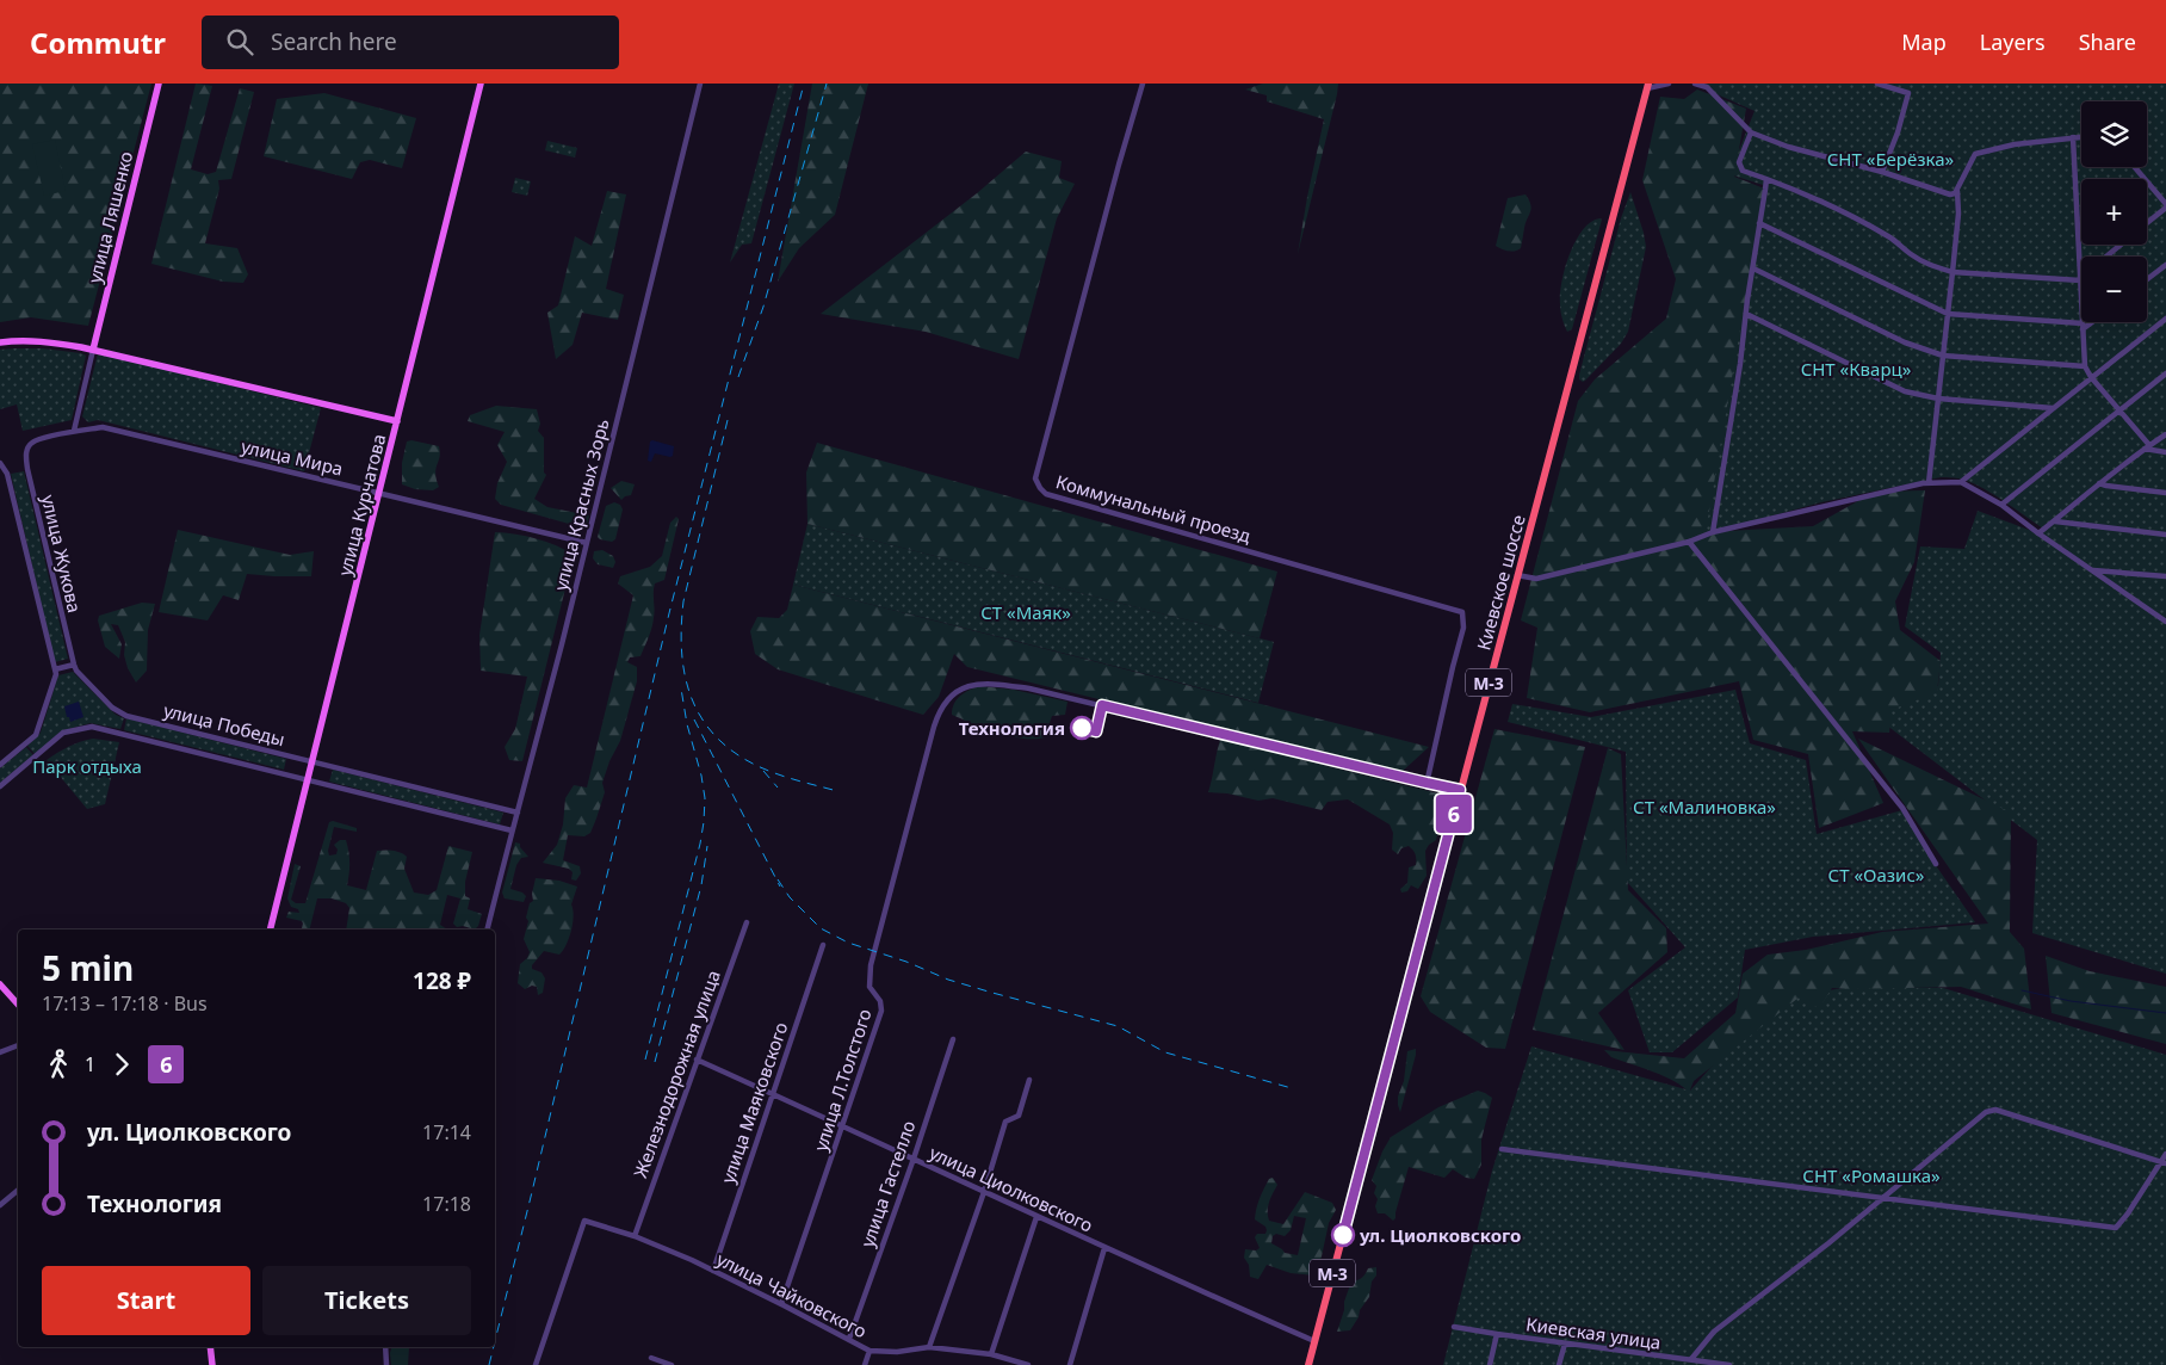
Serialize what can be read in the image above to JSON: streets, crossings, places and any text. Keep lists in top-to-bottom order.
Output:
{
  "streets": {
    "highway": ["Киевское шоссе", "М-3"],
    "main road": ["улица Ляшенко", "улица Курчатова"],
    "street": [
      "улица Мира",
      "улица Красных Зорь",
      "Коммунальный проезд",
      "улица Жукова",
      "улица Победы",
      "Железнодорожная улица",
      "улица Л.Толстого",
      "улица Маяковского",
      "улица Гастелло",
      "улица Циолковского",
      "улица Чайковского",
      "Киевская улица"
    ]
  },
  "crossings": [
    ["улица Ляшенко", "улица Мира"],
    ["улица Мира", "улица Курчатова"],
    ["улица Мира", "улица Красных Зорь"],
    ["улица Мира", "улица Жукова"],
    ["улица Курчатова", "улица Победы"],
    ["улица Красных Зорь", "улица Победы"],
    ["Коммунальный проезд", "улица Л.Толстого"],
    ["улица Жукова", "улица Победы"],
    ["Киевское шоссе", "улица Циолковского"],
    ["Железнодорожная улица", "улица Циолковского"],
    ["Железнодорожная улица", "улица Чайковского"],
    ["улица Л.Толстого", "улица Циолковского"],
    ["улица Л.Толстого", "улица Чайковского"],
    ["улица Маяковского", "улица Циолковского"],
    ["улица Маяковского", "улица Чайковского"],
    ["улица Гастелло", "улица Циолковского"],
    ["улица Гастелло", "улица Чайковского"]
  ],
  "parks": [
    "СНТ «Берёзка»",
    "СНТ «Кварц»",
    "СТ «Маяк»",
    "Парк отдыха",
    "СТ «Малиновка»",
    "СТ «Оазис»",
    "СНТ «Ромашка»"
  ],
  "places": ["Технология", "ул. Циолковского"],
  "lines": ["bus line 6"],
  "page": {
    "header": "Commutr",
    "search": "Search here",
    "nav": ["Map", "Layers", "Share"],
    "on_map": "6",
    "map_buttons": ["+", "−"],
    "heading": ["5 min", "17:13 – 17:18 · Bus", "128 ₽"],
    "legs": ["1", "6"],
    "list": [
      {
        "name": "ул. Циолковского",
        "value": "17:14"
      },
      {
        "name": "Технология",
        "value": "17:18"
      }
    ],
    "buttons": ["Start", "Tickets"]
  }
}
